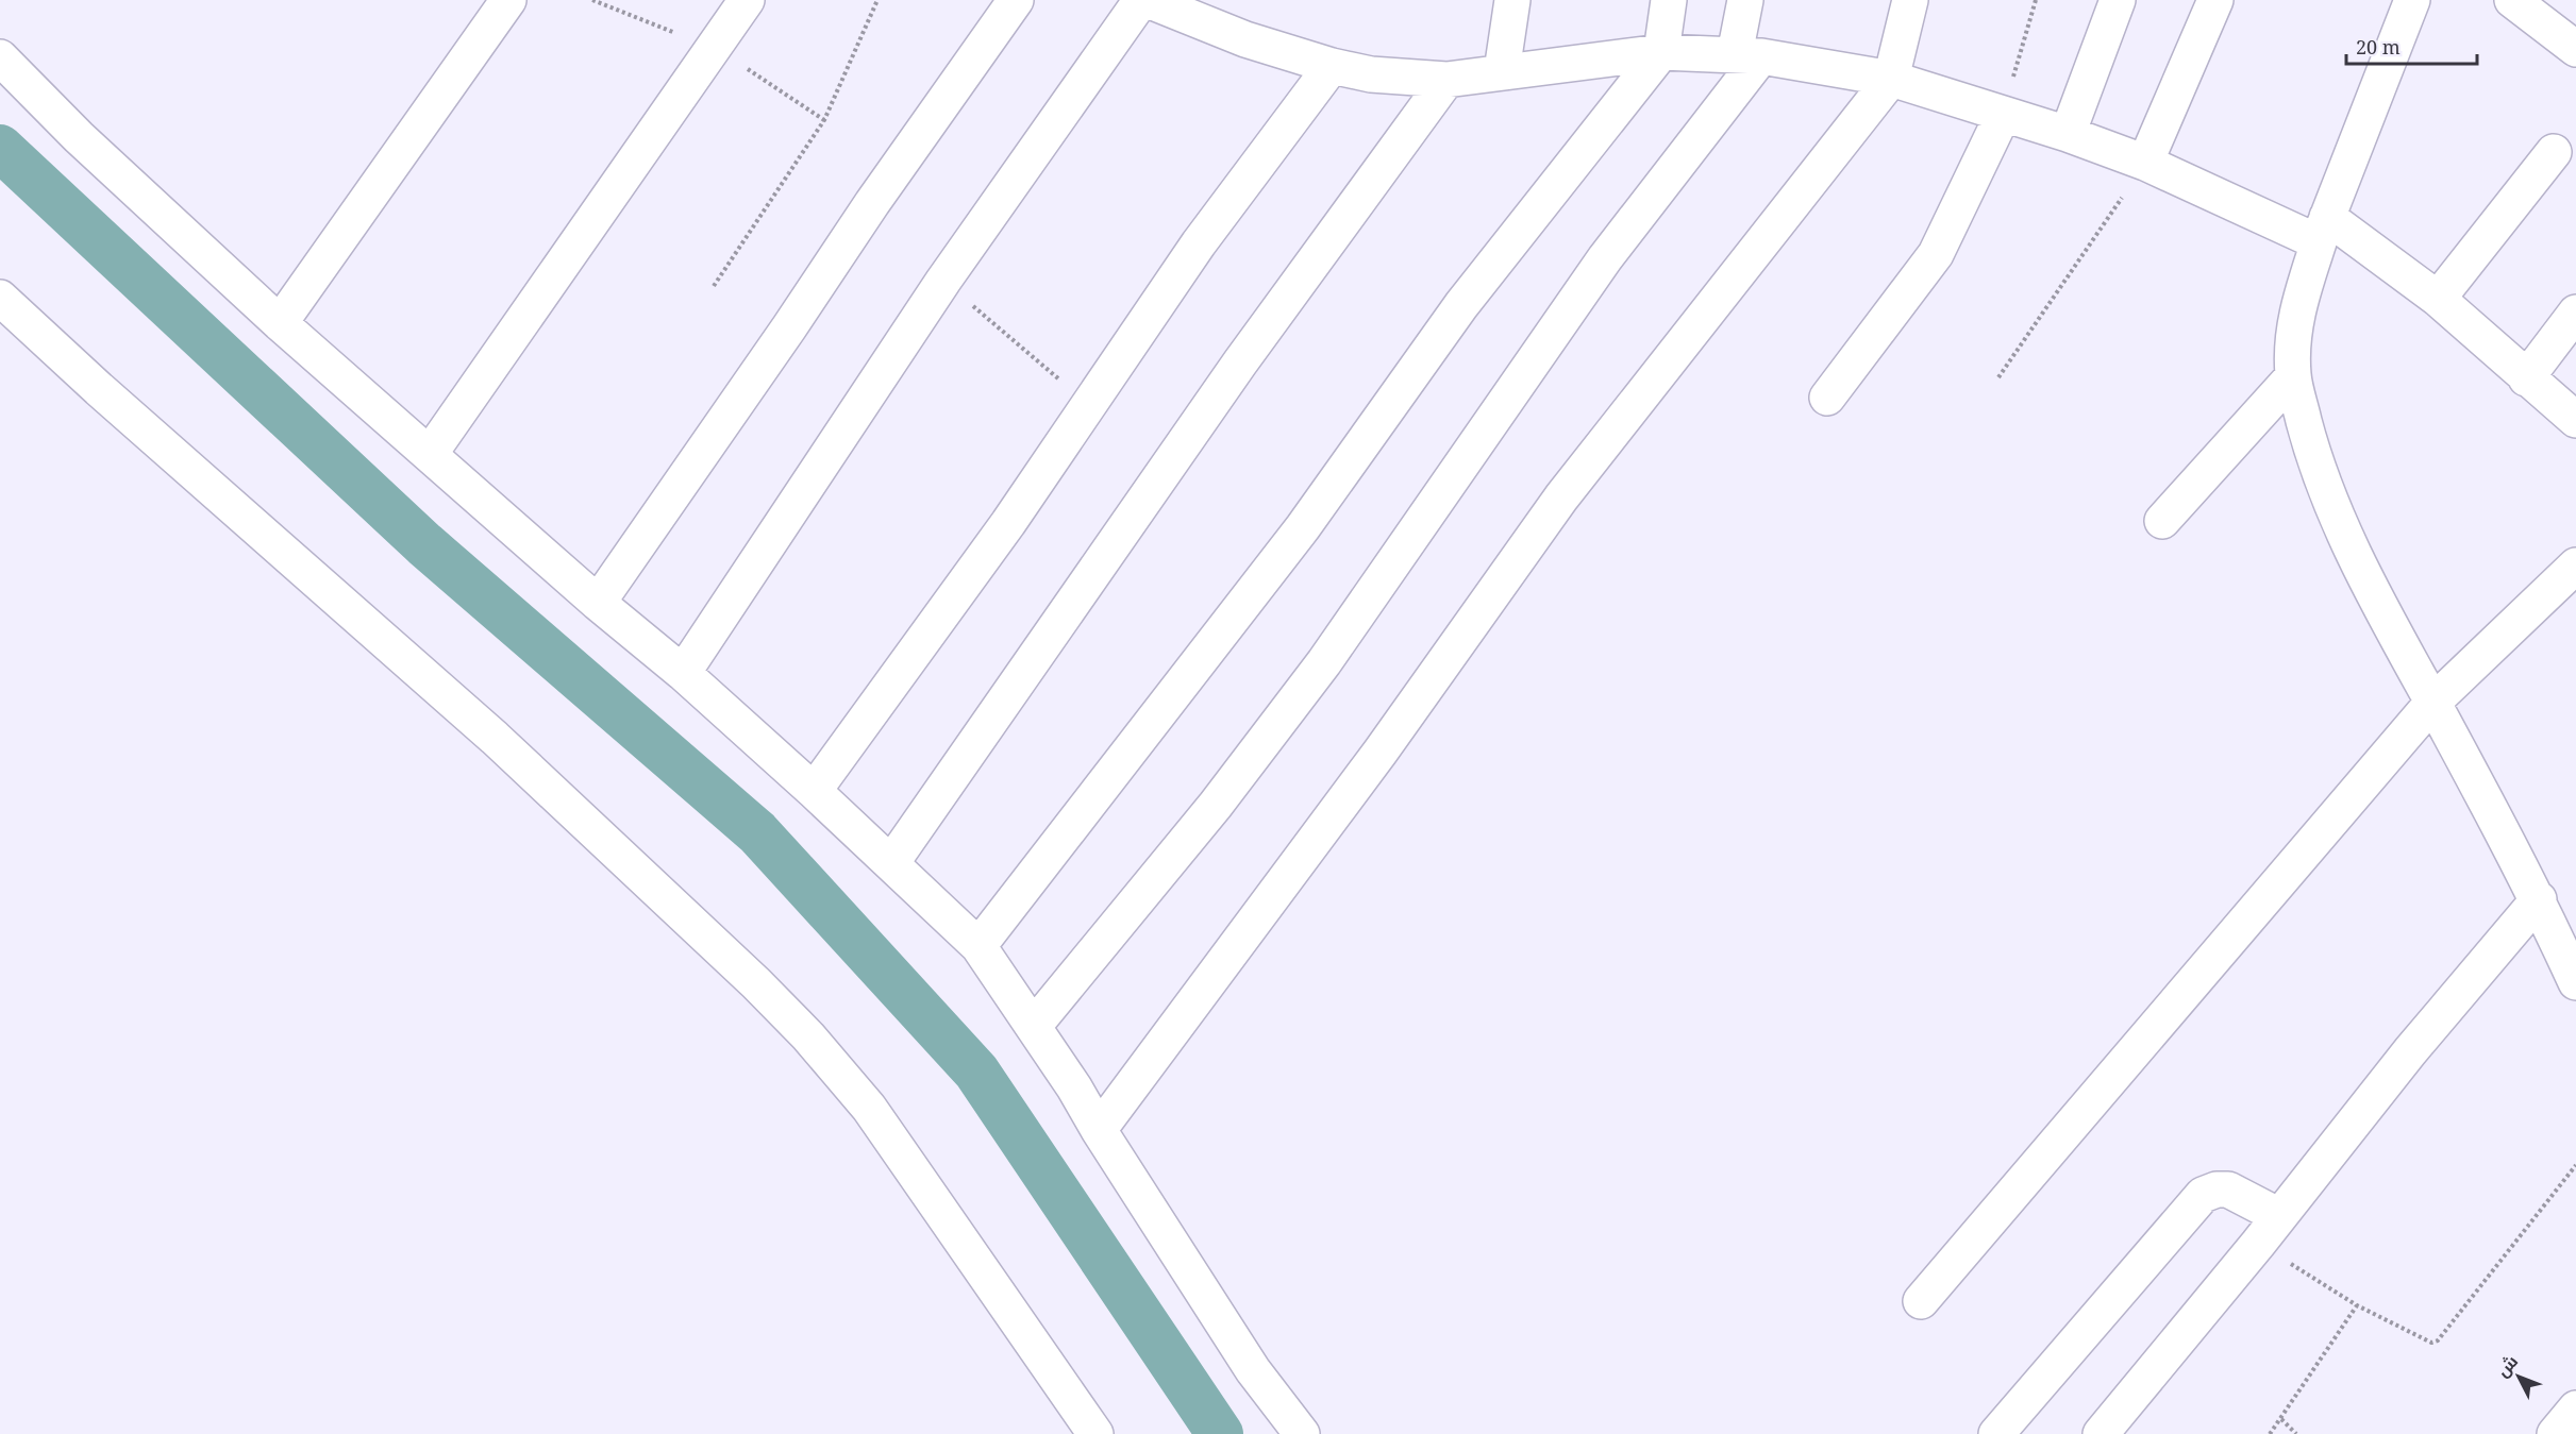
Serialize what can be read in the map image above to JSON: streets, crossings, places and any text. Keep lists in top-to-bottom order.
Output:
{
  "scale_bar": "20 m",
  "north": "top left"
}
